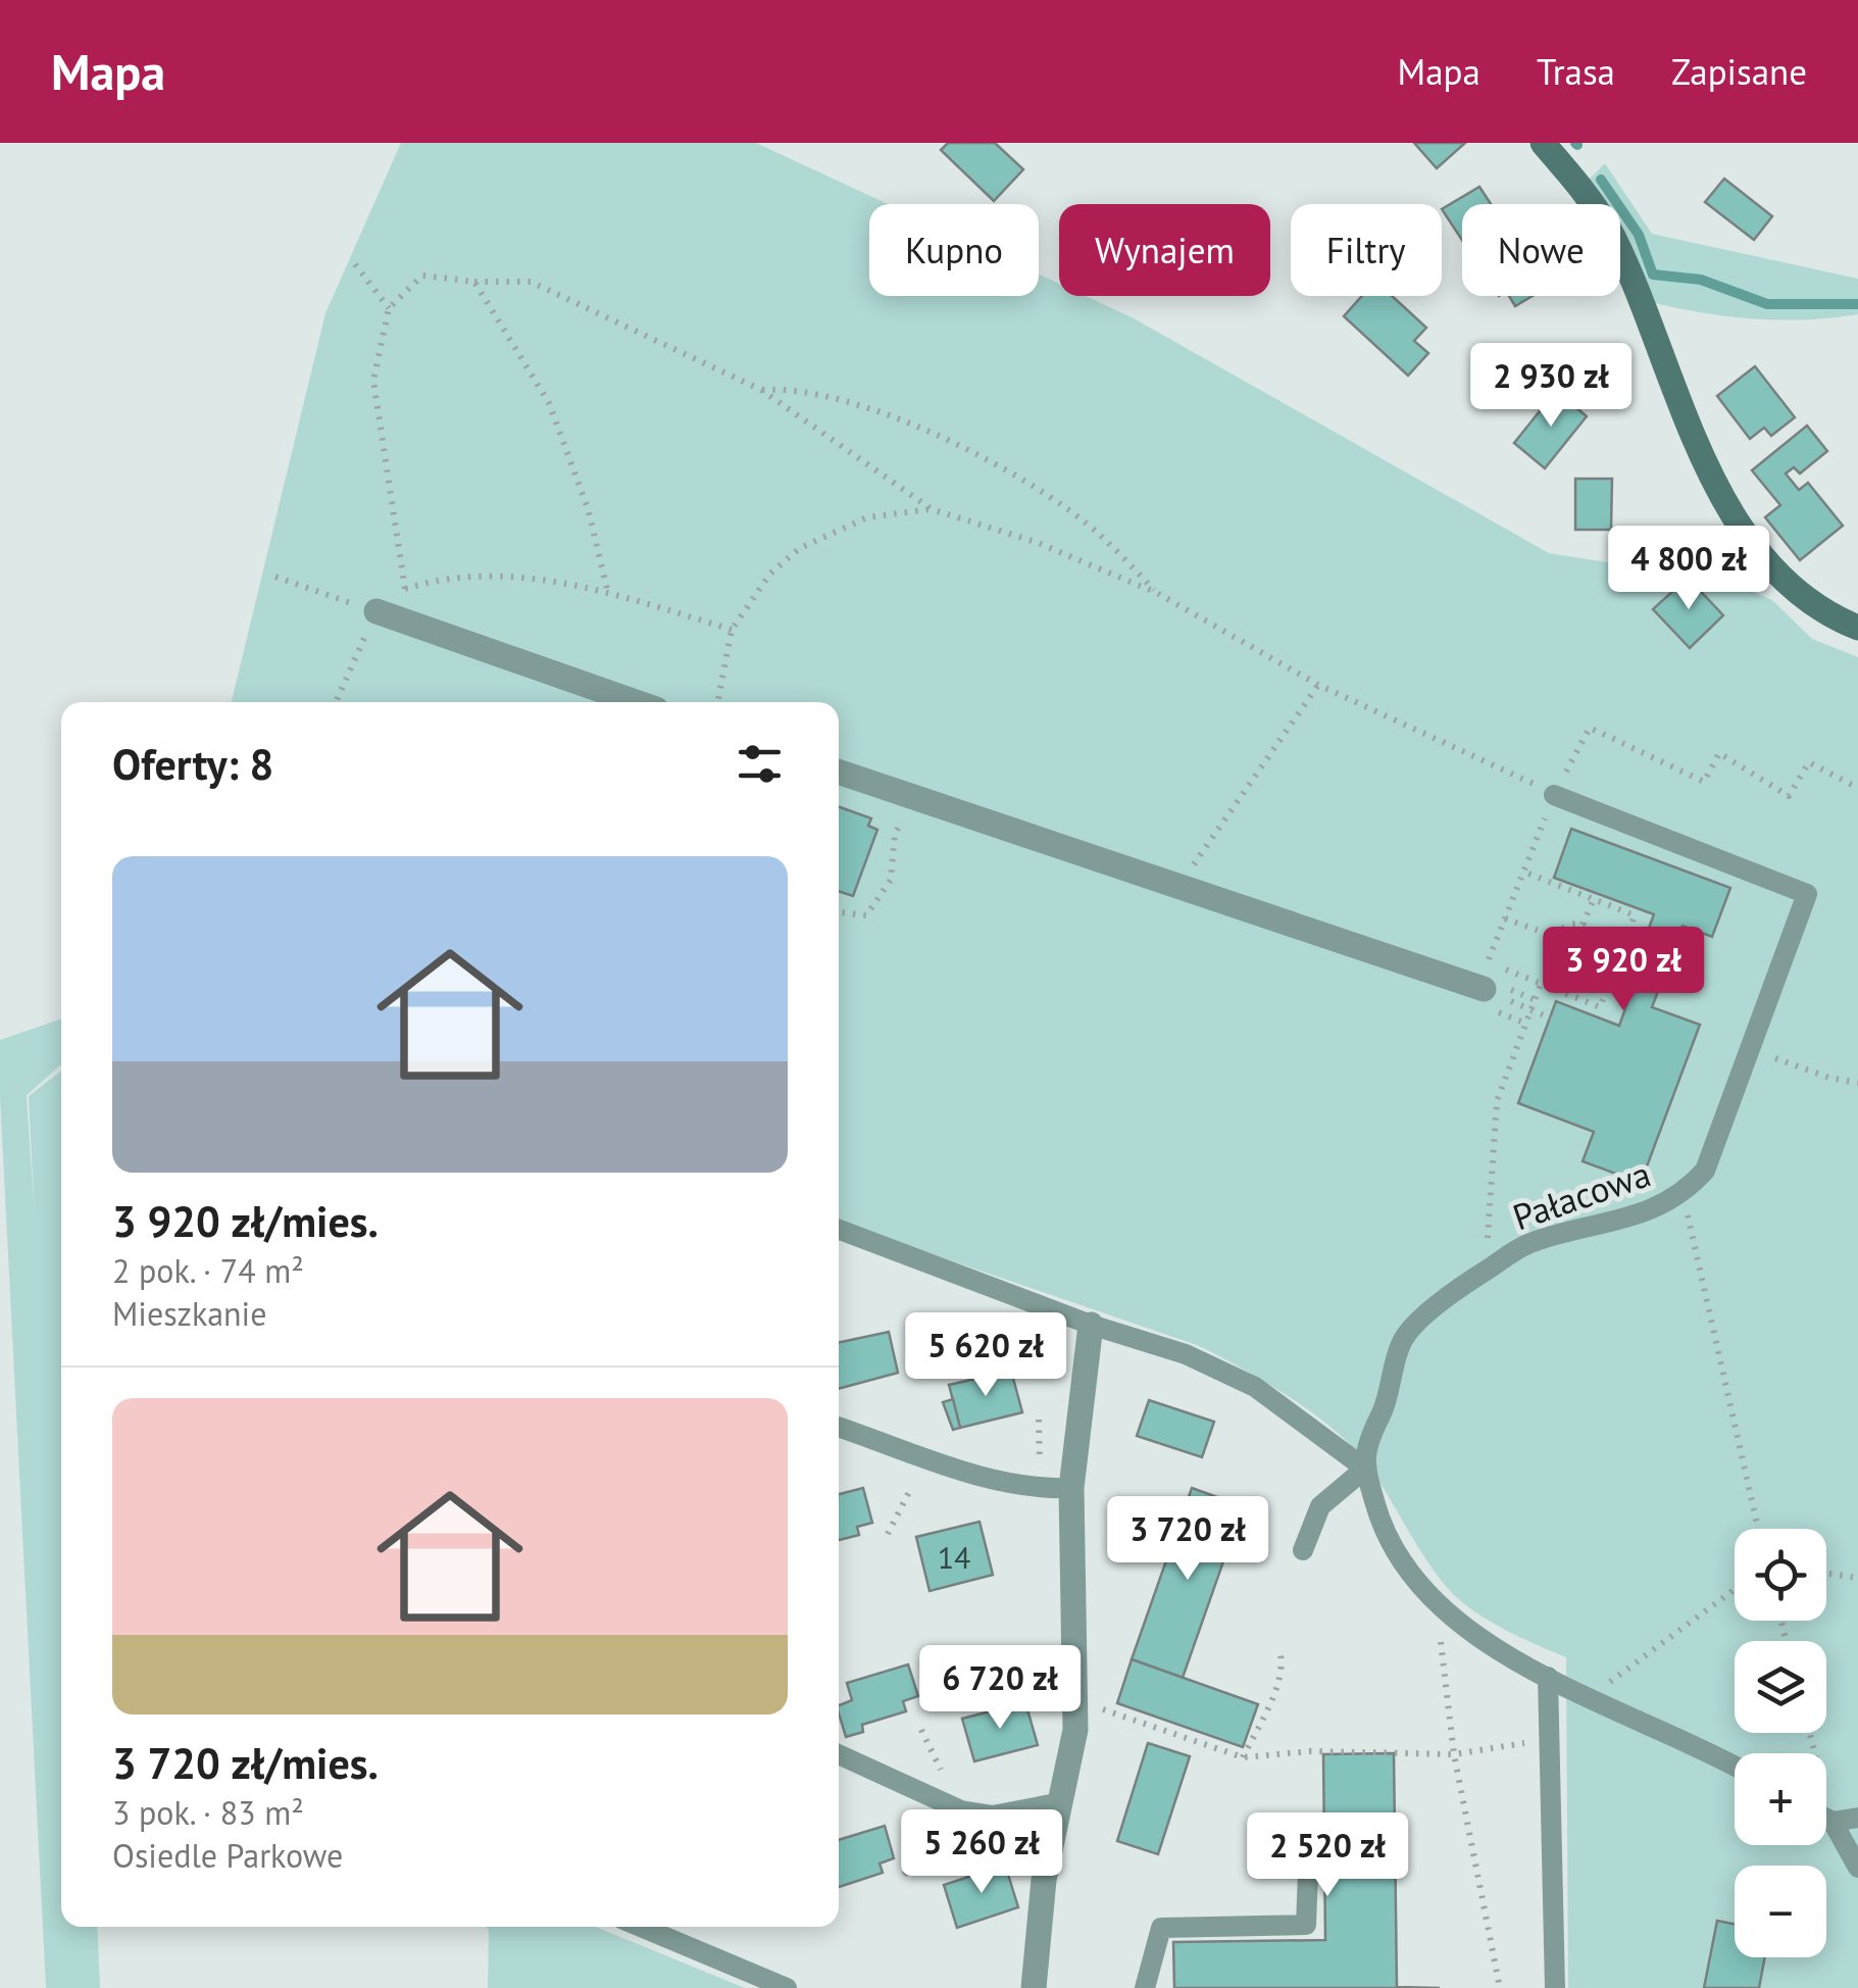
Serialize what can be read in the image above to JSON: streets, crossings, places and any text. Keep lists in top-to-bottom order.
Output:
{
  "streets": {
    "lane": ["Pałacowa"]
  },
  "house_numbers": ["14"],
  "page": {
    "header": "Mapa",
    "nav": ["Mapa", "Trasa", "Zapisane"],
    "chip": [
      "Kupno",
      "Wynajem",
      "Filtry",
      "Nowe"
    ],
    "price": [
      "2 930 zł",
      "4 800 zł",
      "3 920 zł",
      "5 620 zł",
      "3 720 zł",
      "6 720 zł",
      "5 260 zł",
      "2 520 zł"
    ],
    "heading": "Oferty: 8",
    "list": [
      {
        "name": "3 920 zł/mies.",
        "note": "2 pok. · 74 m² · Mieszkanie"
      },
      {
        "name": "3 720 zł/mies.",
        "note": "3 pok. · 83 m² · Osiedle Parkowe"
      }
    ],
    "map_buttons": ["+", "−"]
  }
}
